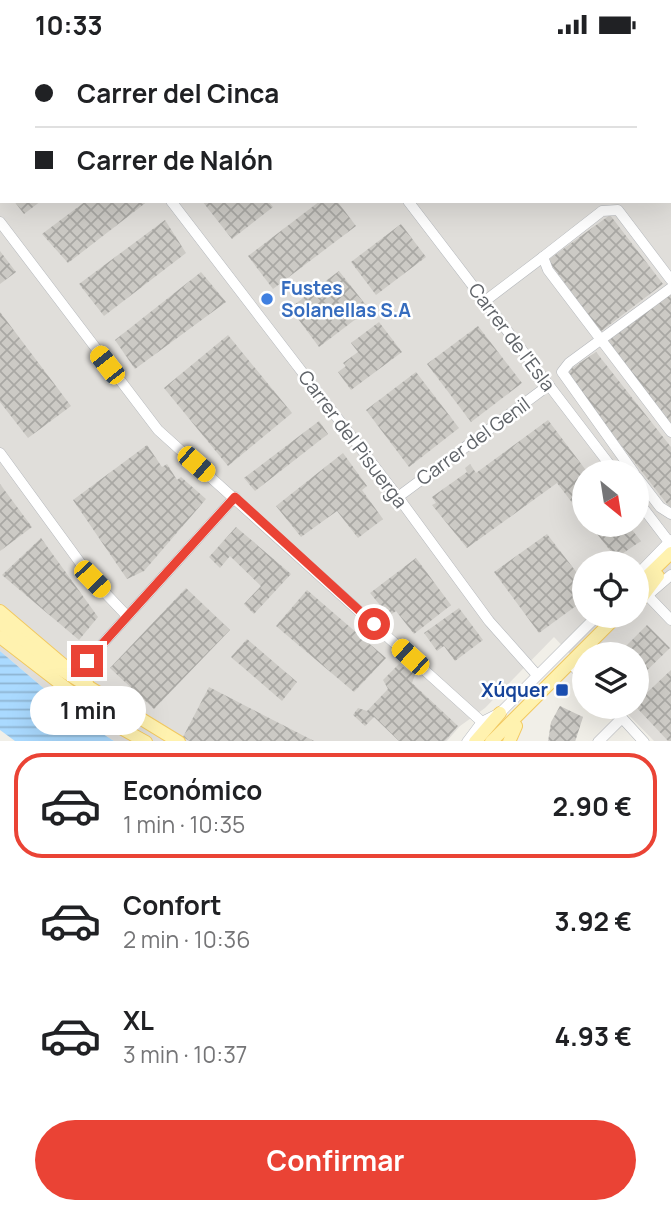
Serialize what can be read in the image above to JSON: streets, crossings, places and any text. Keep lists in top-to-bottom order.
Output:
{
  "streets": {
    "street": ["Carrer de l'Esla", "Carrer del Pisuerga", "Carrer del Genil"]
  },
  "crossings": [
    ["Carrer de l'Esla", "Carrer del Genil"],
    ["Carrer del Pisuerga", "Carrer del Genil"]
  ],
  "places": {
    "other": ["Fustes Solanellas S.A"],
    "transit": ["Xúquer"]
  },
  "north": "bottom right",
  "page": {
    "status": "10:33",
    "banner": ["Carrer del Cinca", "Carrer de Nalón"],
    "bubble": "1 min",
    "list": [
      {
        "name": "Económico",
        "note": "1 min · 10:35",
        "value": "2.90 €"
      },
      {
        "name": "Confort",
        "note": "2 min · 10:36",
        "value": "3.92 €"
      },
      {
        "name": "XL",
        "note": "3 min · 10:37",
        "value": "4.93 €"
      }
    ],
    "buttons": "Confirmar"
  }
}
